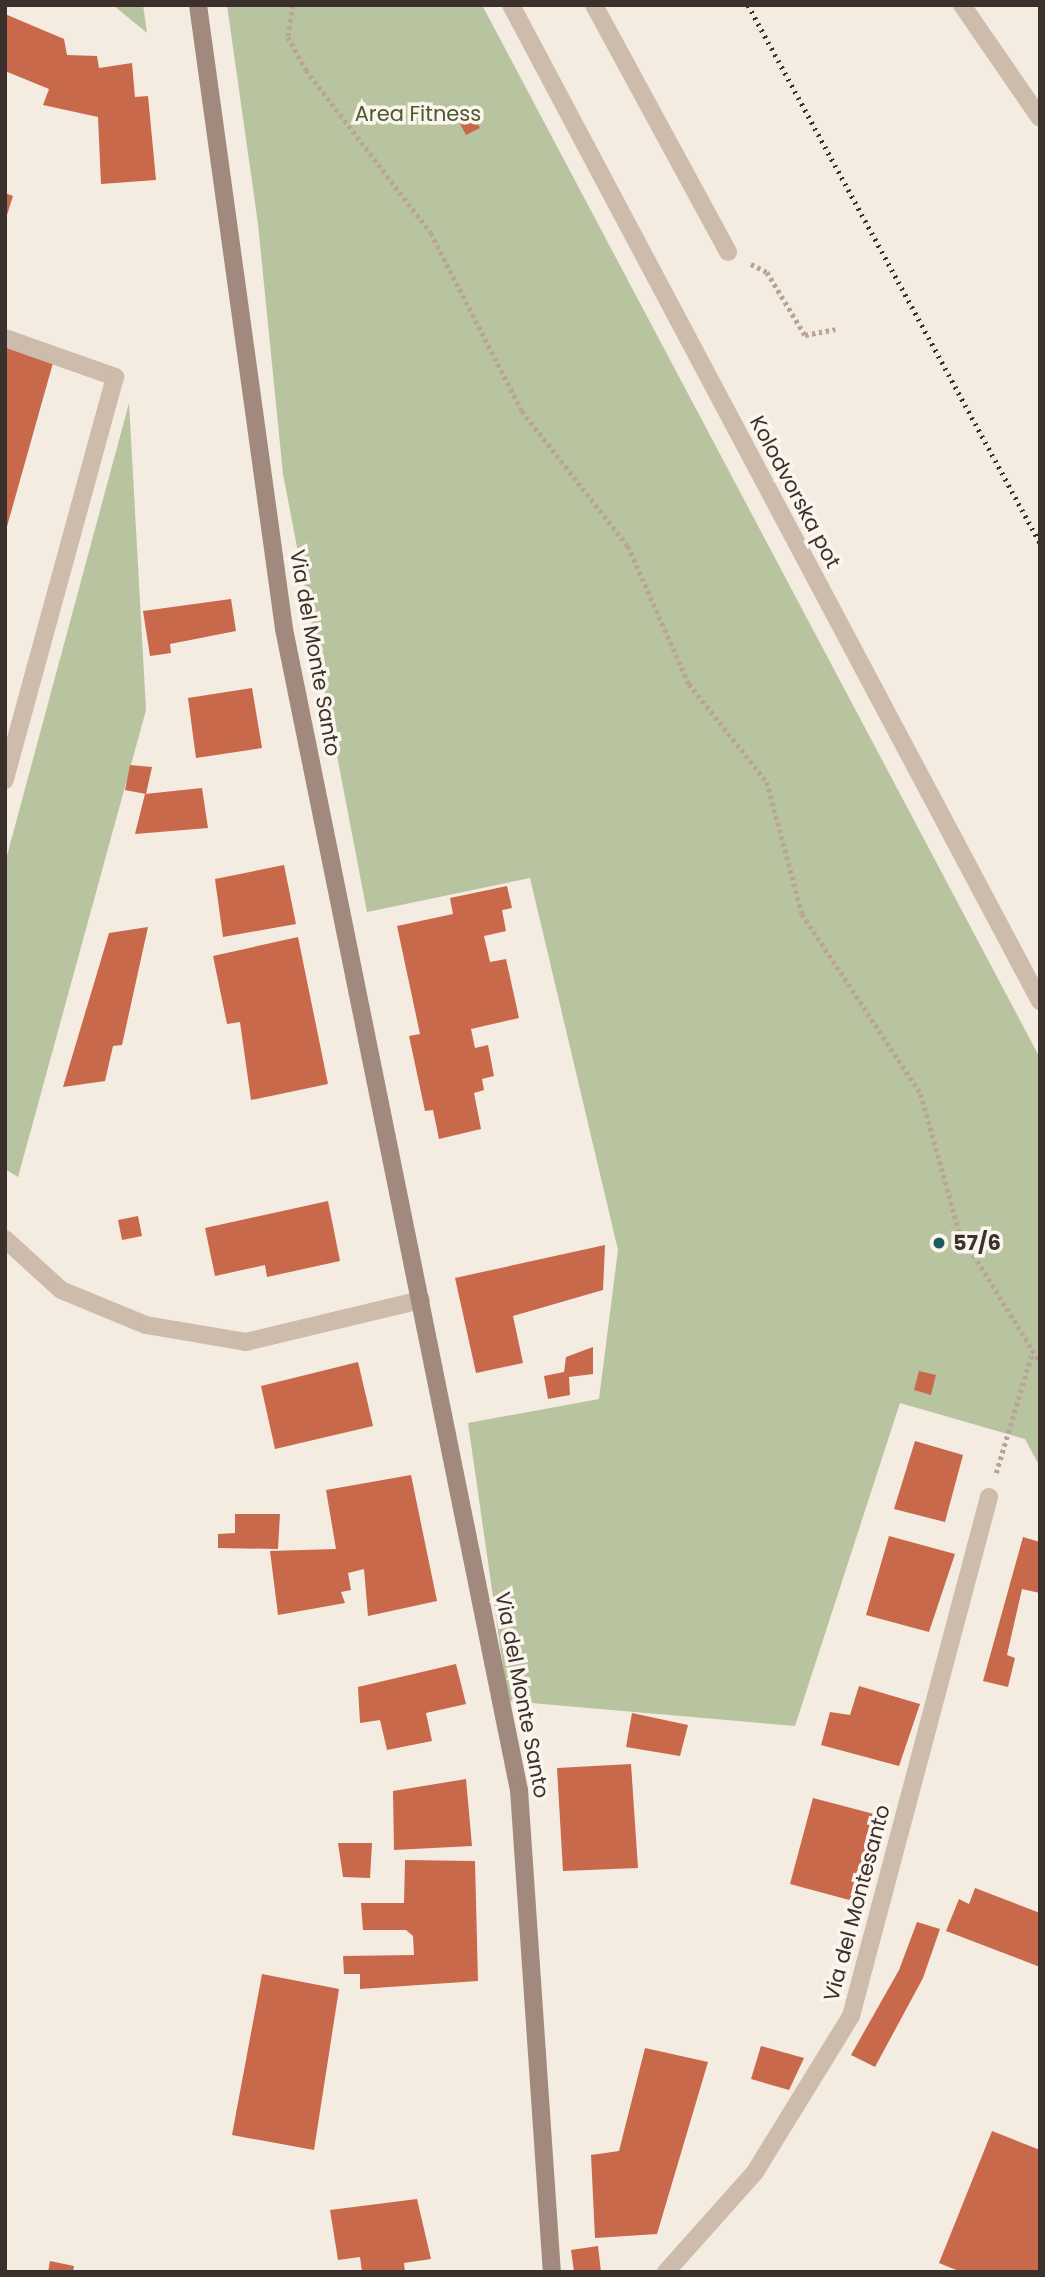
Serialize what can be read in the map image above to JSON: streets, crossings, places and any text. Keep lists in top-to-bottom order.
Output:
{
  "streets": {
    "main road": ["Via del Monte Santo"],
    "street": ["Kolodvorska pot", "Via del Montesanto"]
  },
  "parks": ["Area Fitness"],
  "places": ["57/6"]
}
